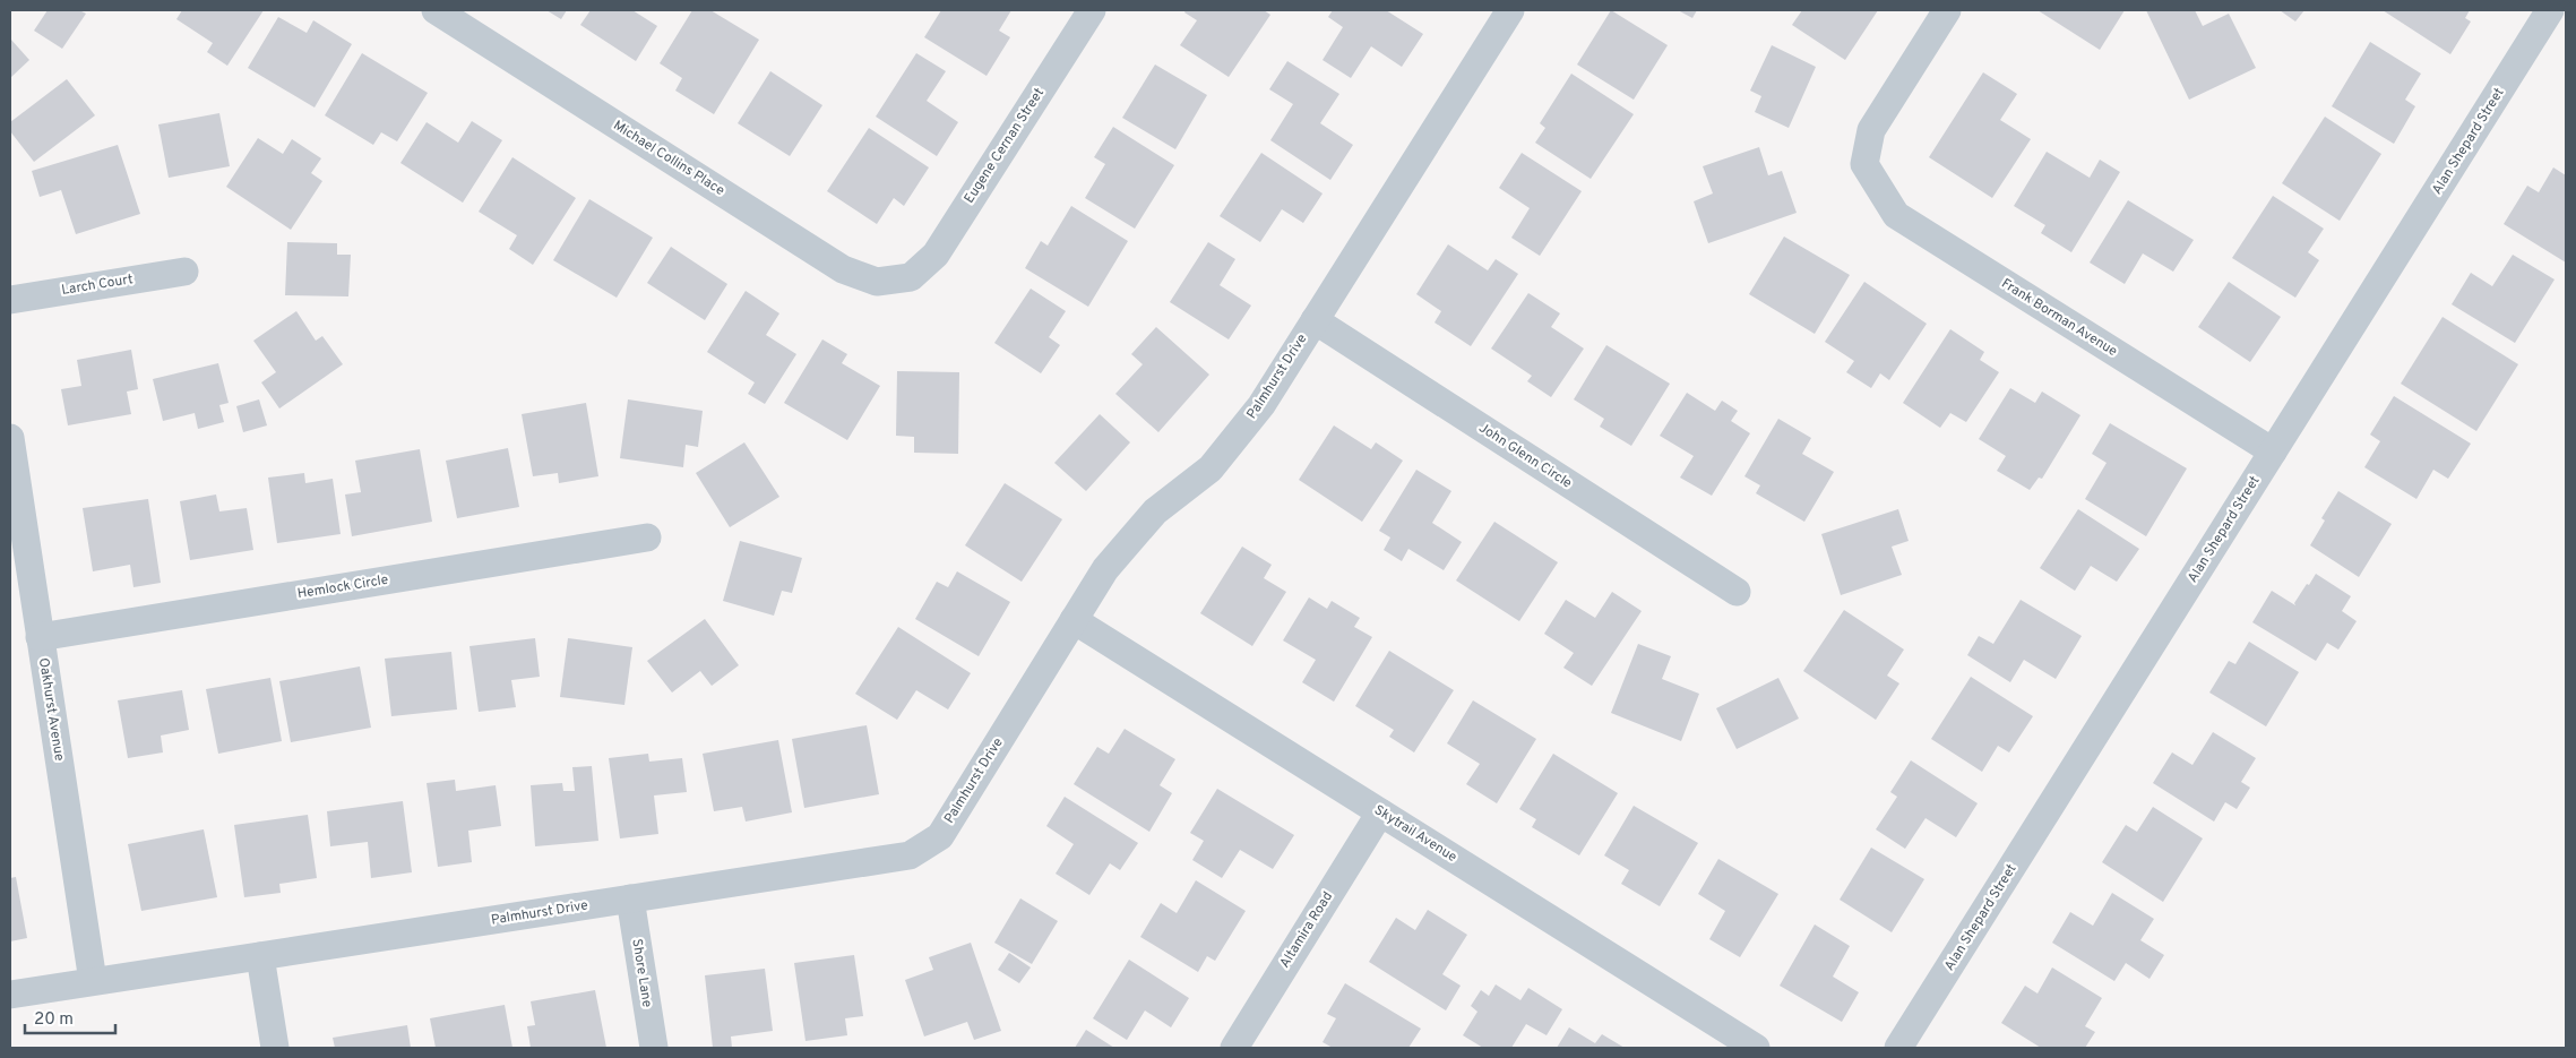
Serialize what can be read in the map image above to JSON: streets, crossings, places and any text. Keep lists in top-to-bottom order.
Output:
{
  "streets": {
    "street": [
      "Alan Shepard Street",
      "Eugene Cernan Street",
      "Michael Collins Place",
      "Larch Court",
      "Frank Borman Avenue",
      "Palmhurst Drive",
      "John Glenn Circle",
      "Hemlock Circle",
      "Oakhurst Avenue",
      "Skytrail Avenue",
      "Altamira Road",
      "Shore Lane"
    ]
  },
  "crossings": [
    ["Alan Shepard Street", "Frank Borman Avenue"],
    ["Eugene Cernan Street", "Michael Collins Place"],
    ["Palmhurst Drive", "John Glenn Circle"],
    ["Palmhurst Drive", "Oakhurst Avenue"],
    ["Palmhurst Drive", "Skytrail Avenue"],
    ["Palmhurst Drive", "Shore Lane"],
    ["Hemlock Circle", "Oakhurst Avenue"],
    ["Skytrail Avenue", "Altamira Road"]
  ],
  "scale_bar": "20 m"
}
